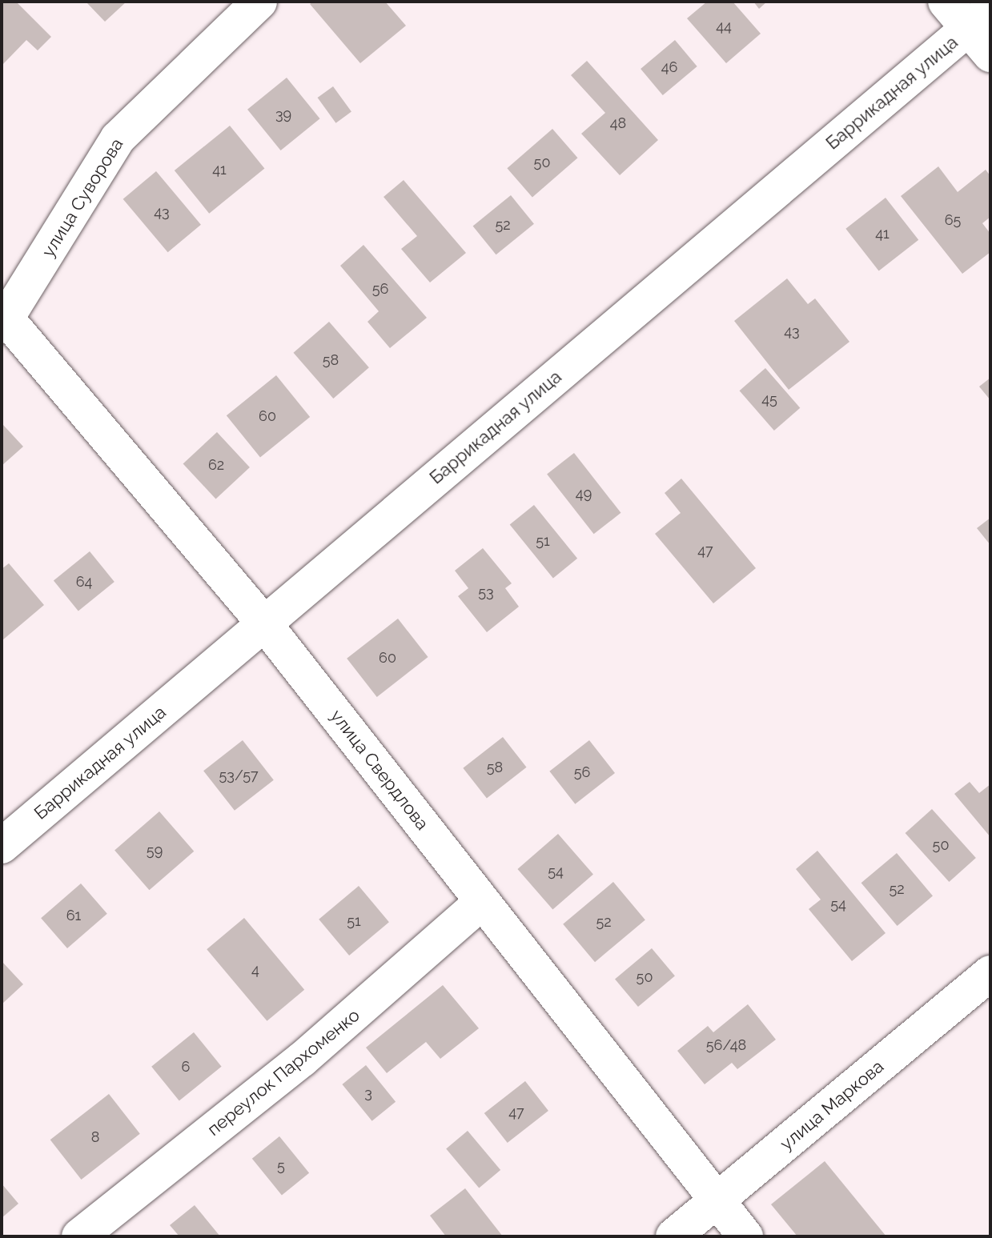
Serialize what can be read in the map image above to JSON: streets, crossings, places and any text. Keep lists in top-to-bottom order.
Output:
{
  "streets": {
    "street": [
      "Баррикадная улица",
      "улица Суворова",
      "улица Свердлова",
      "переулок Пархоменко",
      "улица Маркова"
    ]
  },
  "crossings": [
    ["Баррикадная улица", "улица Свердлова"],
    ["улица Суворова", "улица Свердлова"],
    ["улица Свердлова", "переулок Пархоменко"],
    ["улица Свердлова", "улица Маркова"]
  ],
  "house_numbers": [
    "44",
    "46",
    "39",
    "48",
    "50",
    "41",
    "43",
    "65",
    "52",
    "41",
    "56",
    "43",
    "58",
    "45",
    "60",
    "62",
    "49",
    "51",
    "47",
    "64",
    "53",
    "60",
    "58",
    "56",
    "53/57",
    "50",
    "59",
    "54",
    "52",
    "54",
    "61",
    "51",
    "52",
    "4",
    "50",
    "56/48",
    "6",
    "3",
    "47",
    "8",
    "5"
  ]
}
